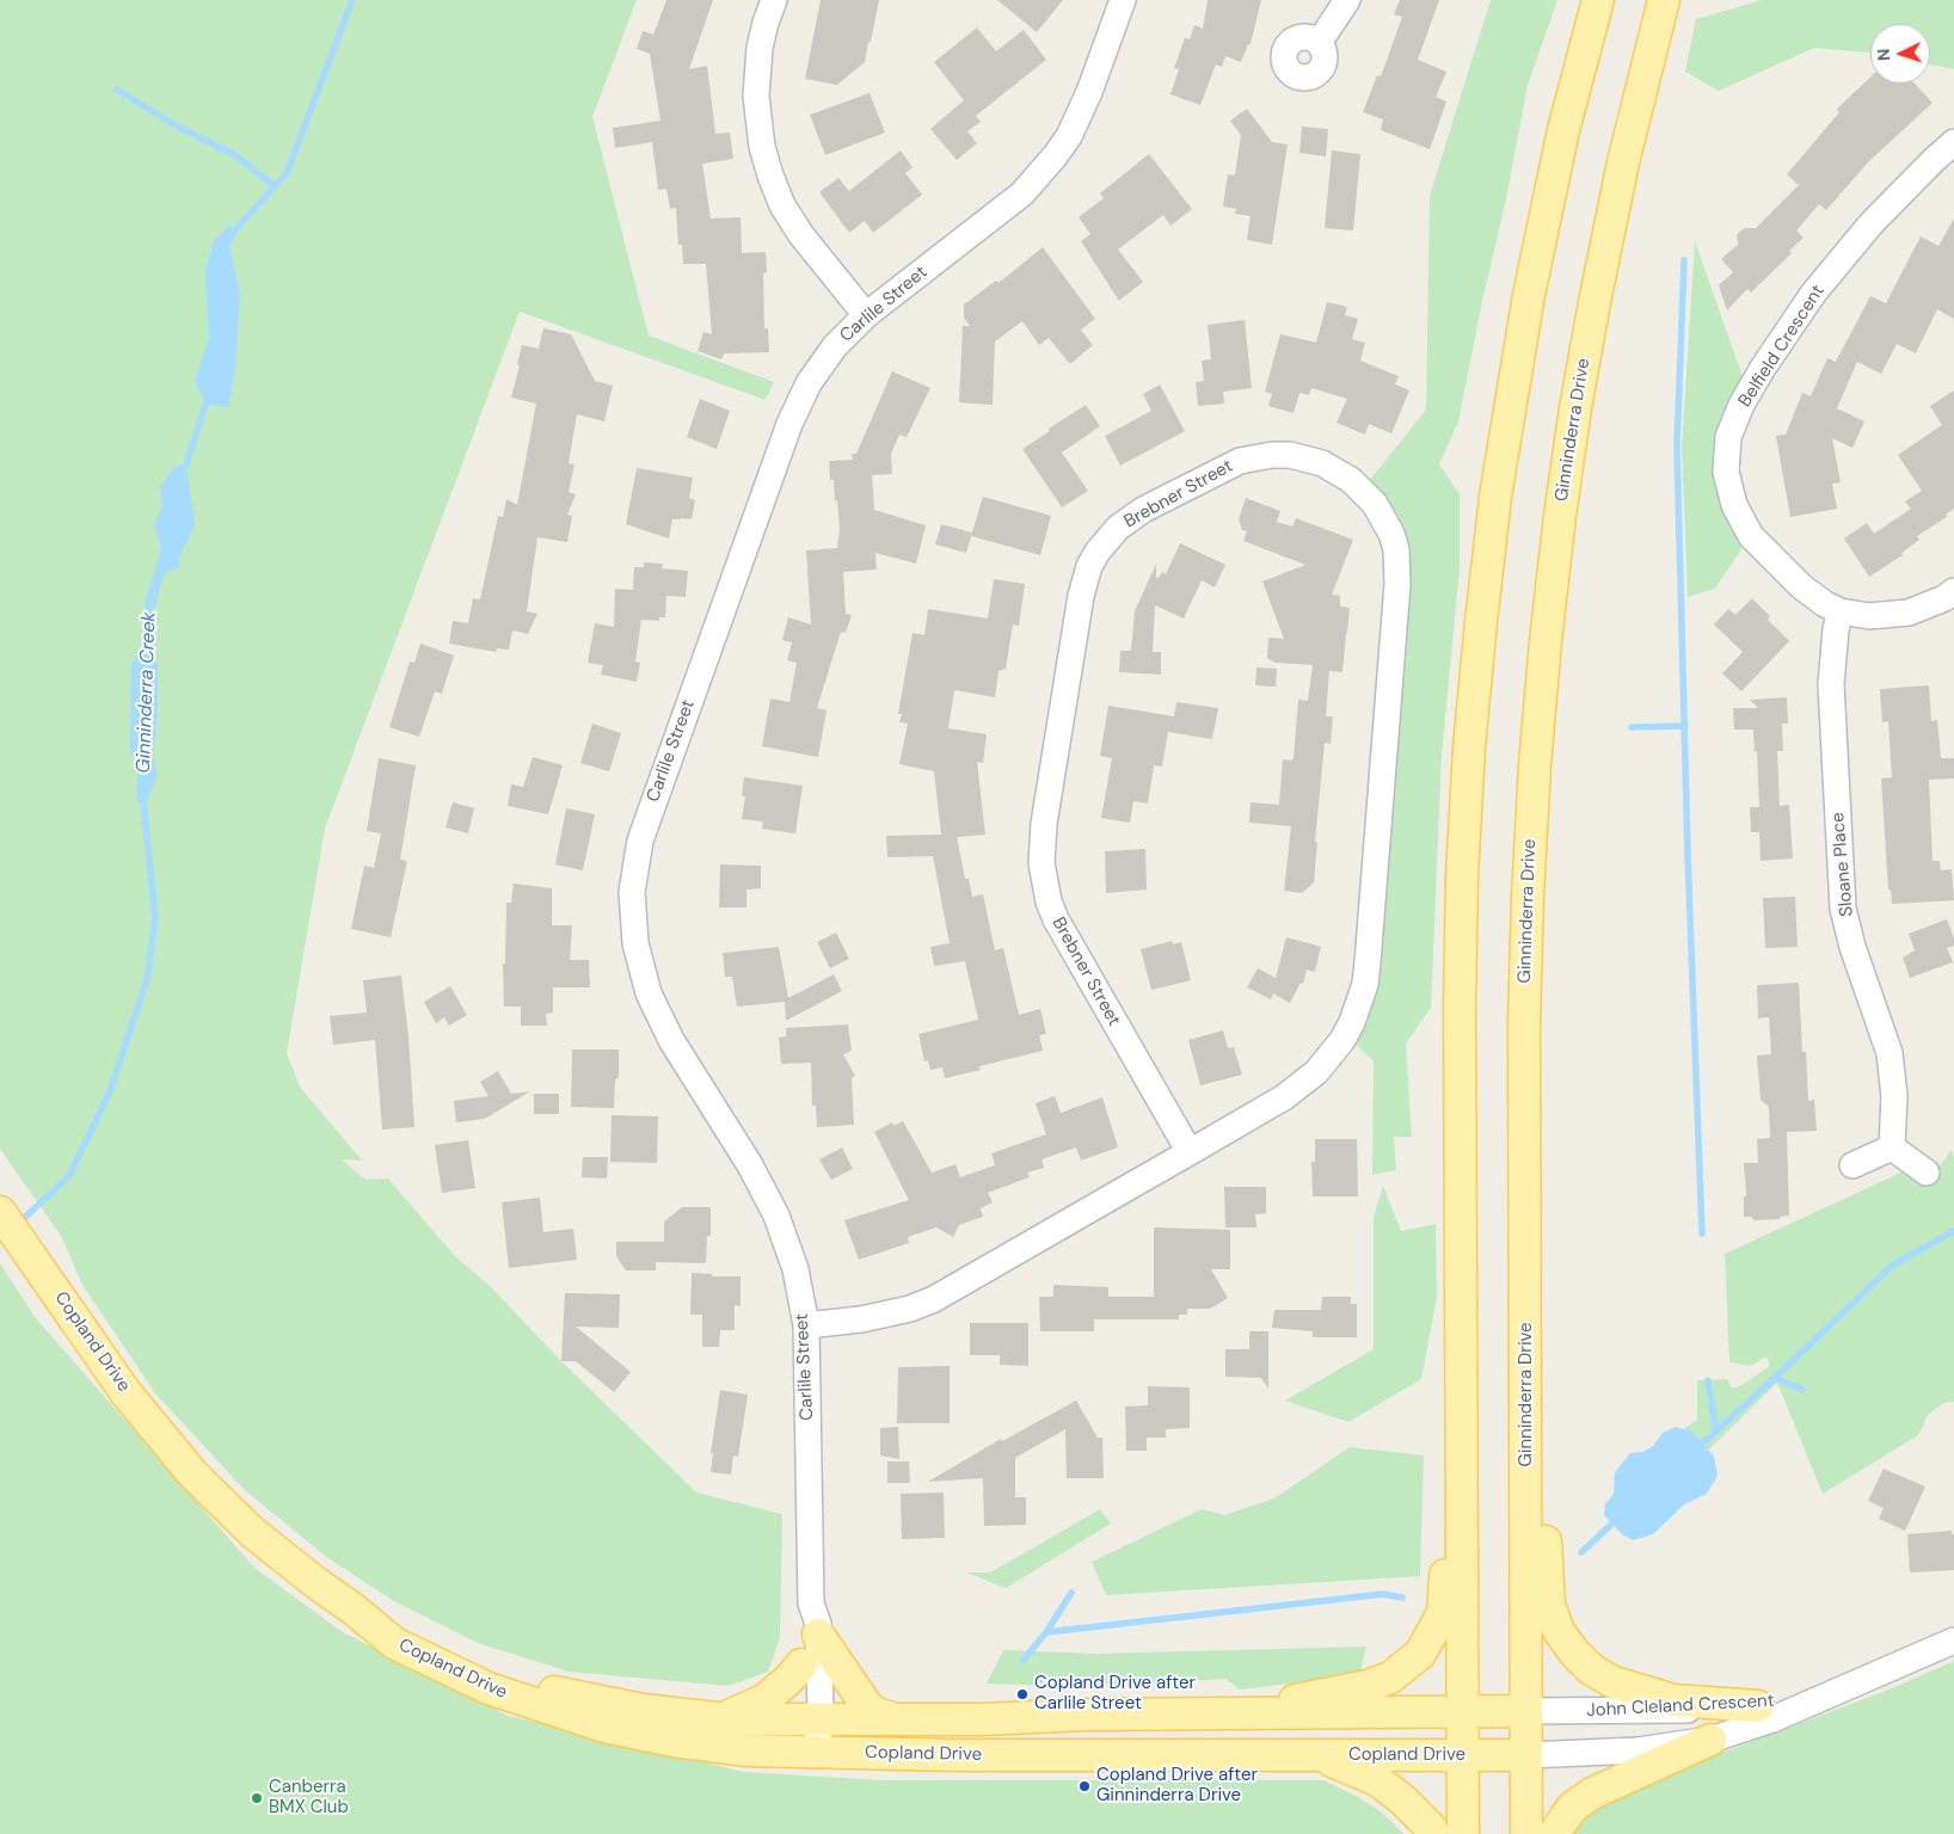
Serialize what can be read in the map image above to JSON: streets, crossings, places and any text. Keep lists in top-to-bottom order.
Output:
{
  "streets": {
    "main road": ["Ginninderra Drive", "Copland Drive"],
    "street": [
      "Carlile Street",
      "Belfield Crescent",
      "Brebner Street",
      "Sloane Place",
      "John Cleland Crescent"
    ]
  },
  "crossings": [
    ["Carlile Street", "Brebner Street"],
    ["Carlile Street", "Copland Drive"],
    ["Belfield Crescent", "Sloane Place"],
    ["Ginninderra Drive", "Copland Drive"],
    ["Ginninderra Drive", "John Cleland Crescent"],
    ["Copland Drive", "John Cleland Crescent"]
  ],
  "water": ["Ginninderra Creek"],
  "places": ["Copland Drive after Carlile Street", "Copland Drive after Ginninderra Drive", "Canberra BMX Club"],
  "north": "left"
}
